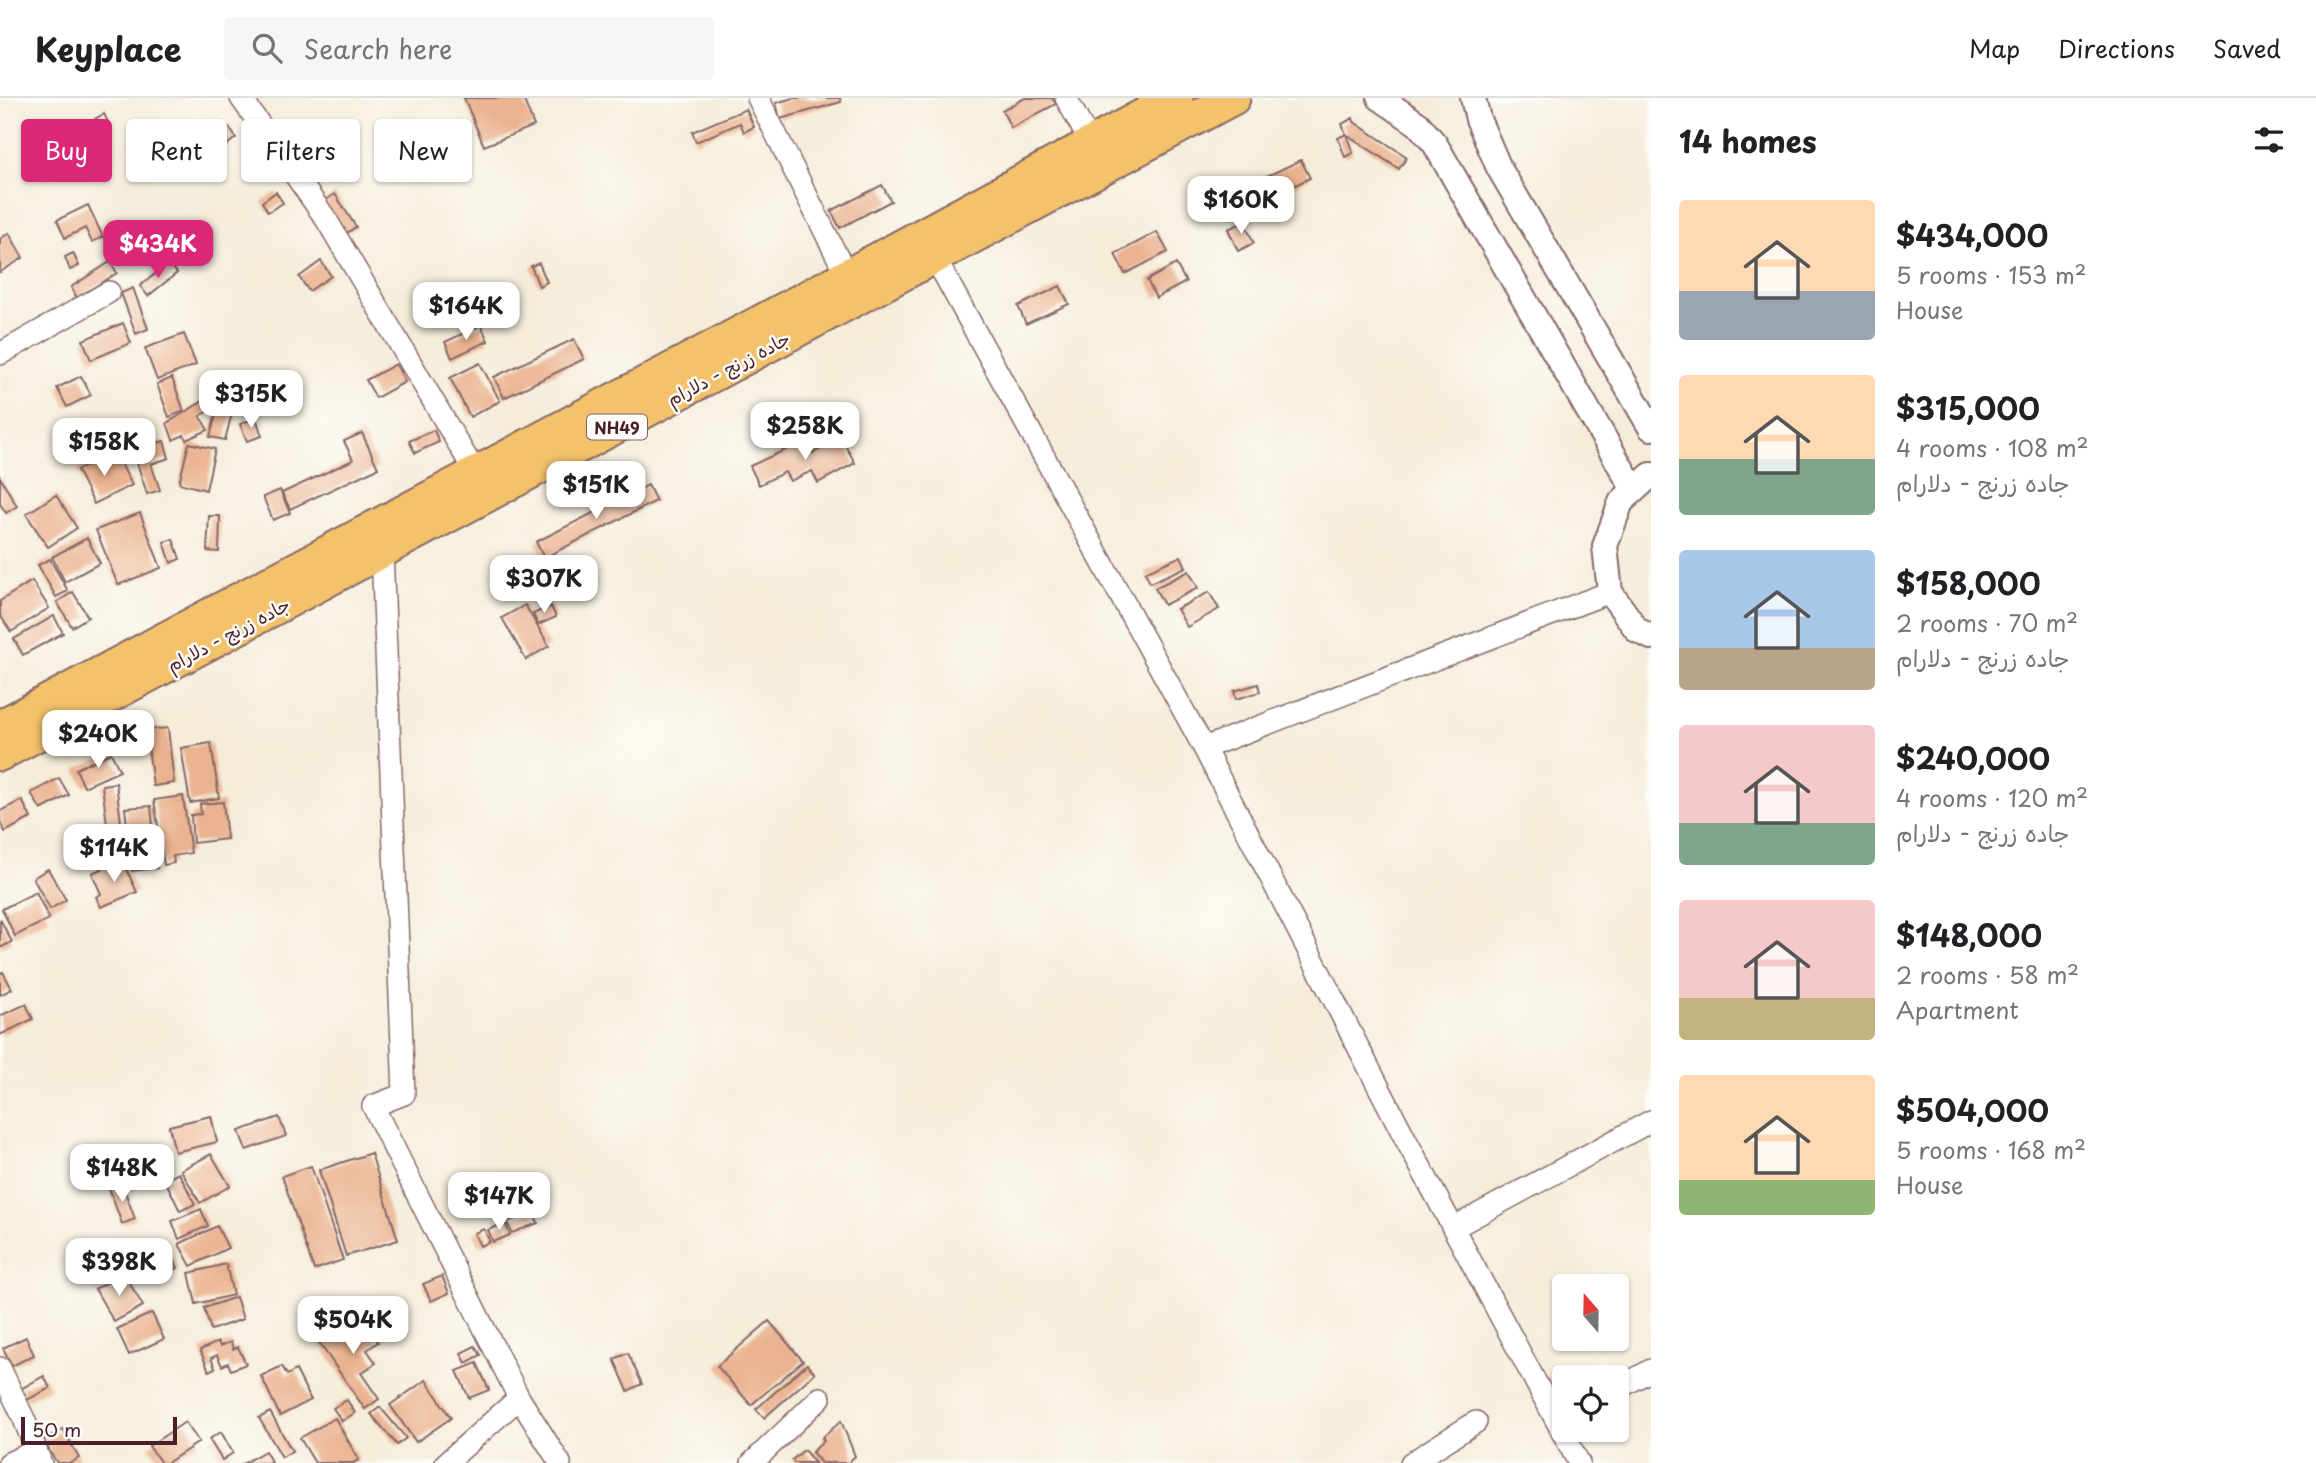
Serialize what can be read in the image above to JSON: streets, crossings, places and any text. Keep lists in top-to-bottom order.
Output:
{
  "streets": {
    "highway": ["جاده زرنج - دلارام", "NH49"]
  },
  "scale_bar": "50 m",
  "north": "top",
  "page": {
    "header": "Keyplace",
    "search": "Search here",
    "nav": ["Map", "Directions", "Saved"],
    "heading": "14 homes",
    "chip": [
      "Buy",
      "Rent",
      "Filters",
      "New"
    ],
    "price": [
      "$160K",
      "$434K",
      "$164K",
      "$315K",
      "$258K",
      "$158K",
      "$151K",
      "$307K",
      "$240K",
      "$114K",
      "$148K",
      "$147K",
      "$398K",
      "$504K"
    ],
    "list": [
      {
        "name": "$434,000",
        "note": "5 rooms · 153 m² · House"
      },
      {
        "name": "$315,000",
        "note": "4 rooms · 108 m² · جاده زرنج - دلارام"
      },
      {
        "name": "$158,000",
        "note": "2 rooms · 70 m² · جاده زرنج - دلارام"
      },
      {
        "name": "$240,000",
        "note": "4 rooms · 120 m² · جاده زرنج - دلارام"
      },
      {
        "name": "$148,000",
        "note": "2 rooms · 58 m² · Apartment"
      },
      {
        "name": "$504,000",
        "note": "5 rooms · 168 m² · House"
      }
    ],
    "scale": "50 m"
  }
}
